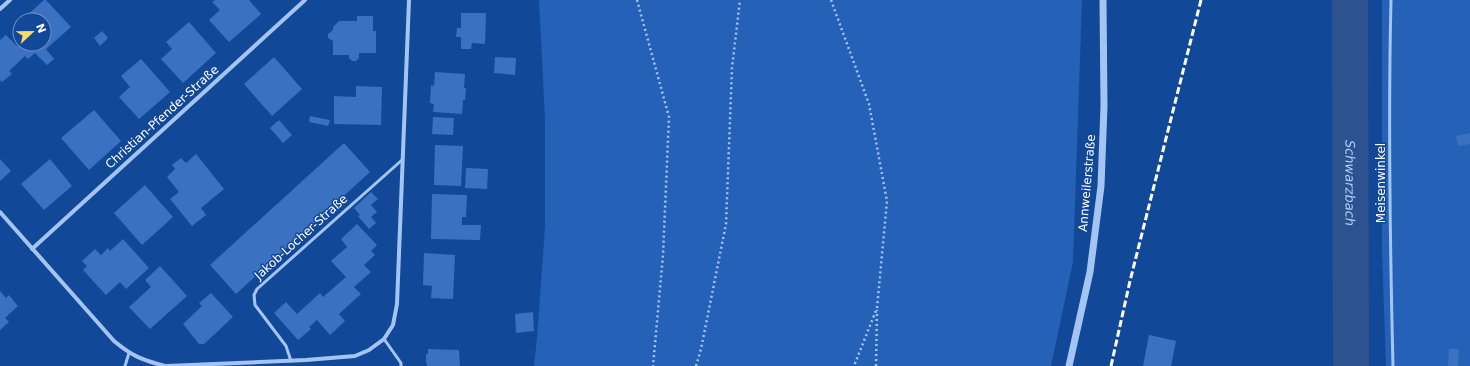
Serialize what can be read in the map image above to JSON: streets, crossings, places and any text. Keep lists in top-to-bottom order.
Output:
{
  "streets": {
    "street": ["Christian-Pfender-Straße", "Annweilerstraße"],
    "lane": ["Meisenwinkel", "Jakob-Locher-Straße"]
  },
  "water": ["Schwarzbach"],
  "north": "right"
}
